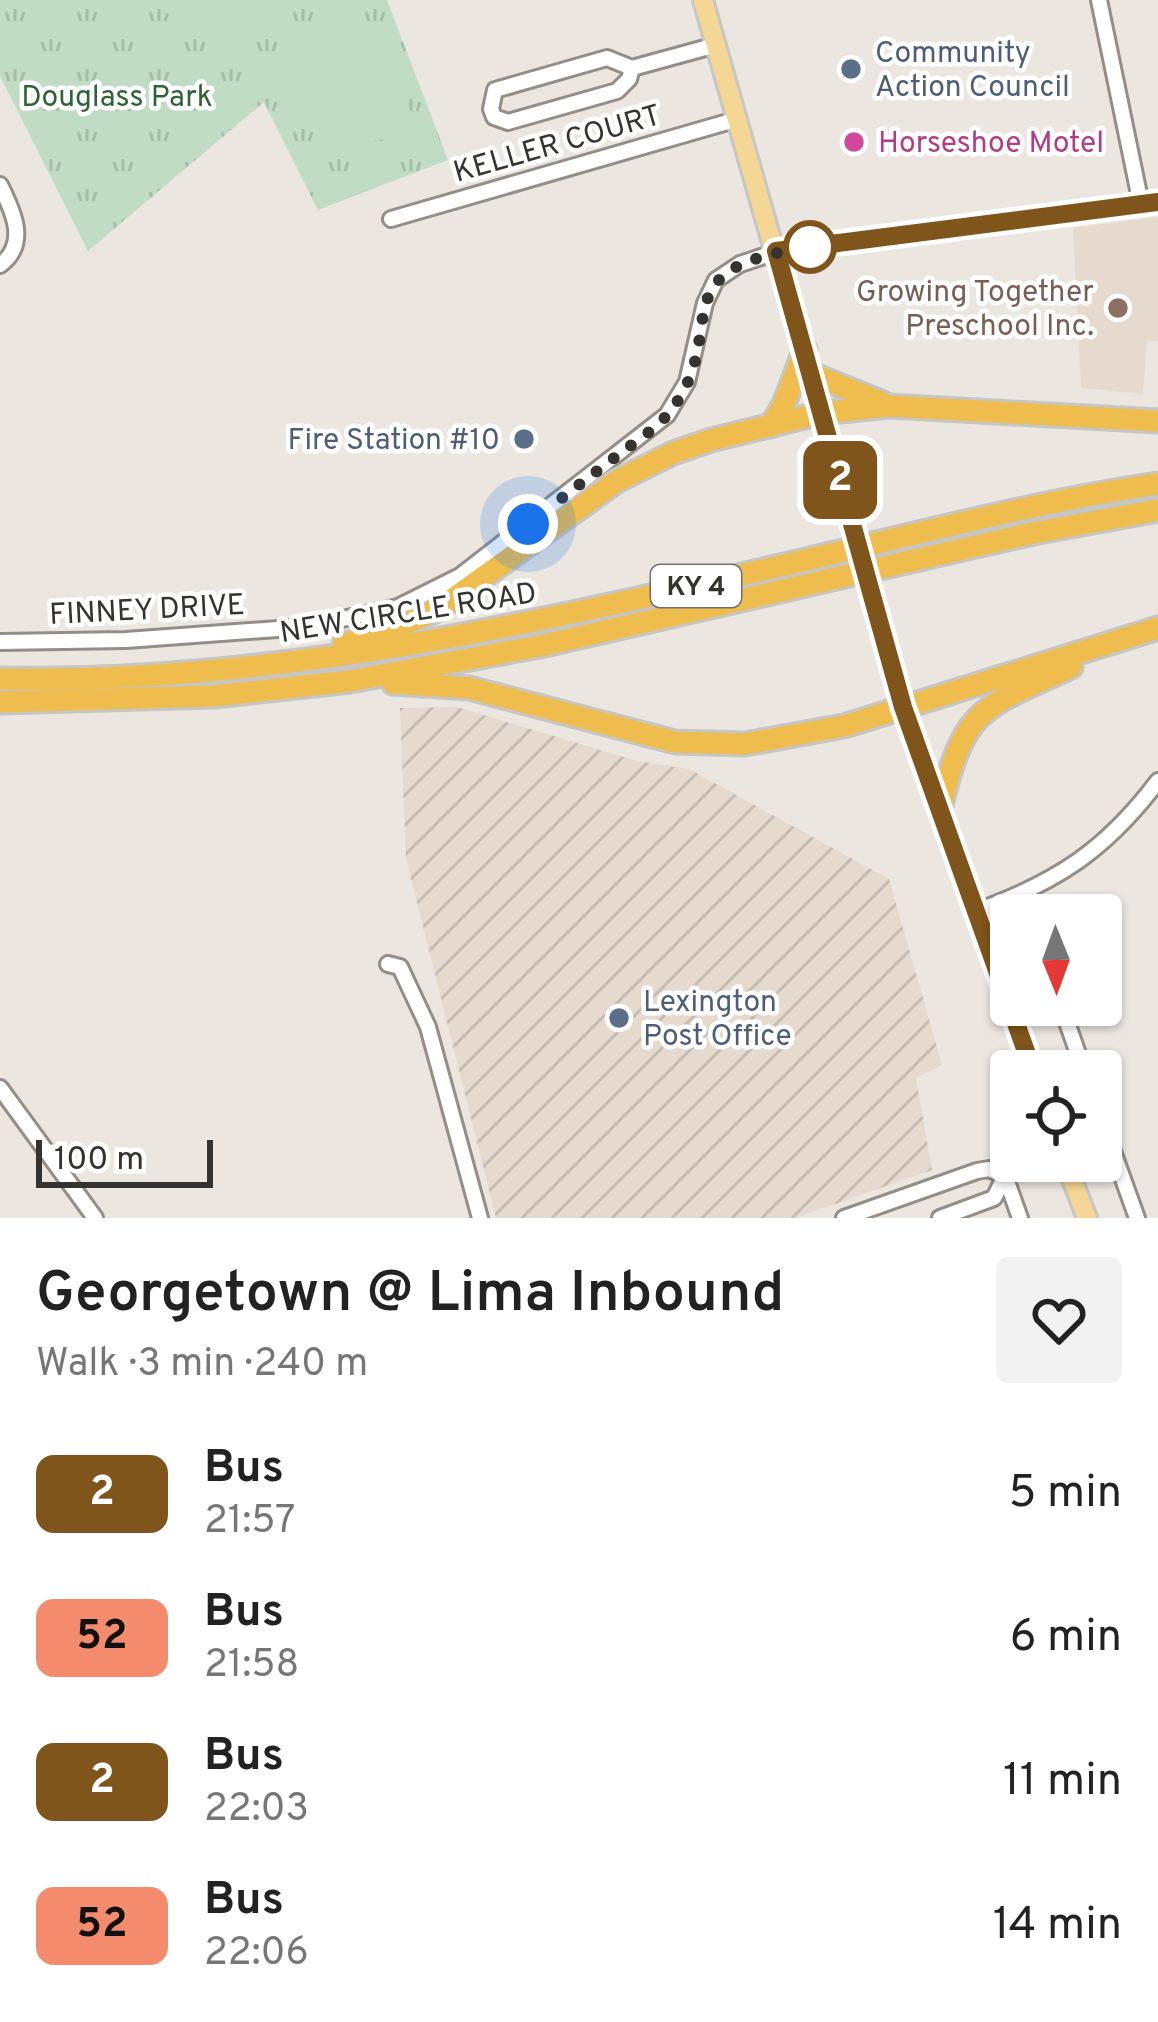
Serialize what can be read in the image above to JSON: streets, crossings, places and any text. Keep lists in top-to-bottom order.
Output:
{
  "streets": {
    "highway": ["KY 4", "NEW CIRCLE ROAD"],
    "street": ["KELLER COURT", "FINNEY DRIVE"]
  },
  "crossings": [
    ["KY 4", "NEW CIRCLE ROAD"]
  ],
  "parks": ["Douglass Park"],
  "places": [
    "Community Action Council",
    "Horseshoe Motel",
    "Growing Together Preschool Inc.",
    "Fire Station #10",
    "Lexington Post Office"
  ],
  "lines": ["bus line 2"],
  "scale_bar": "100 m",
  "north": "bottom",
  "page": {
    "on_map": "2",
    "scale": "100 m",
    "heading": ["Georgetown @ Lima Inbound", "Walk · 3 min · 240 m"],
    "list": [
      {
        "mark": "2",
        "name": "Bus",
        "note": "21:57",
        "value": "5 min"
      },
      {
        "mark": "52",
        "name": "Bus",
        "note": "21:58",
        "value": "6 min"
      },
      {
        "mark": "2",
        "name": "Bus",
        "note": "22:03",
        "value": "11 min"
      },
      {
        "mark": "52",
        "name": "Bus",
        "note": "22:06",
        "value": "14 min"
      }
    ]
  }
}
